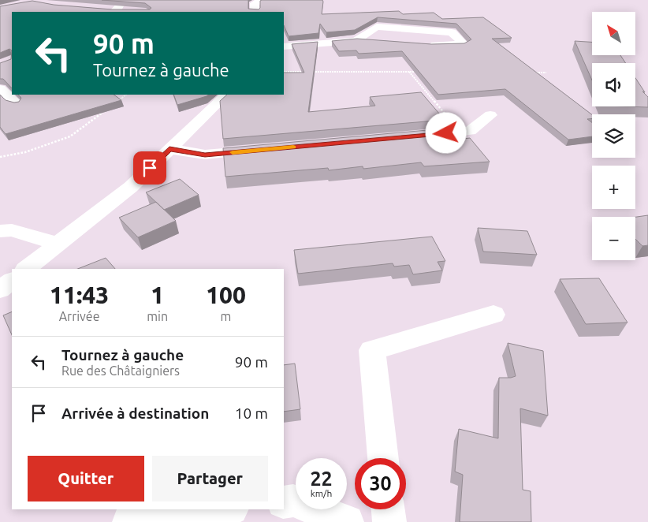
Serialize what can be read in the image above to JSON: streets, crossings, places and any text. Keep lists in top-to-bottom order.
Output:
{
  "north": "top left",
  "page": {
    "map_buttons": ["+", "−"],
    "turn": ["90 m", "Tournez à gauche"],
    "eta": [
      "11:43",
      "Arrivée",
      "1",
      "min",
      "100",
      "m"
    ],
    "list": [
      {
        "name": "Tournez à gauche",
        "note": "Rue des Châtaigniers",
        "value": "90 m"
      },
      {
        "name": "Arrivée à destination",
        "value": "10 m"
      }
    ],
    "buttons": ["Quitter", "Partager"],
    "speed": "22 km/h",
    "limit": "30"
  }
}
